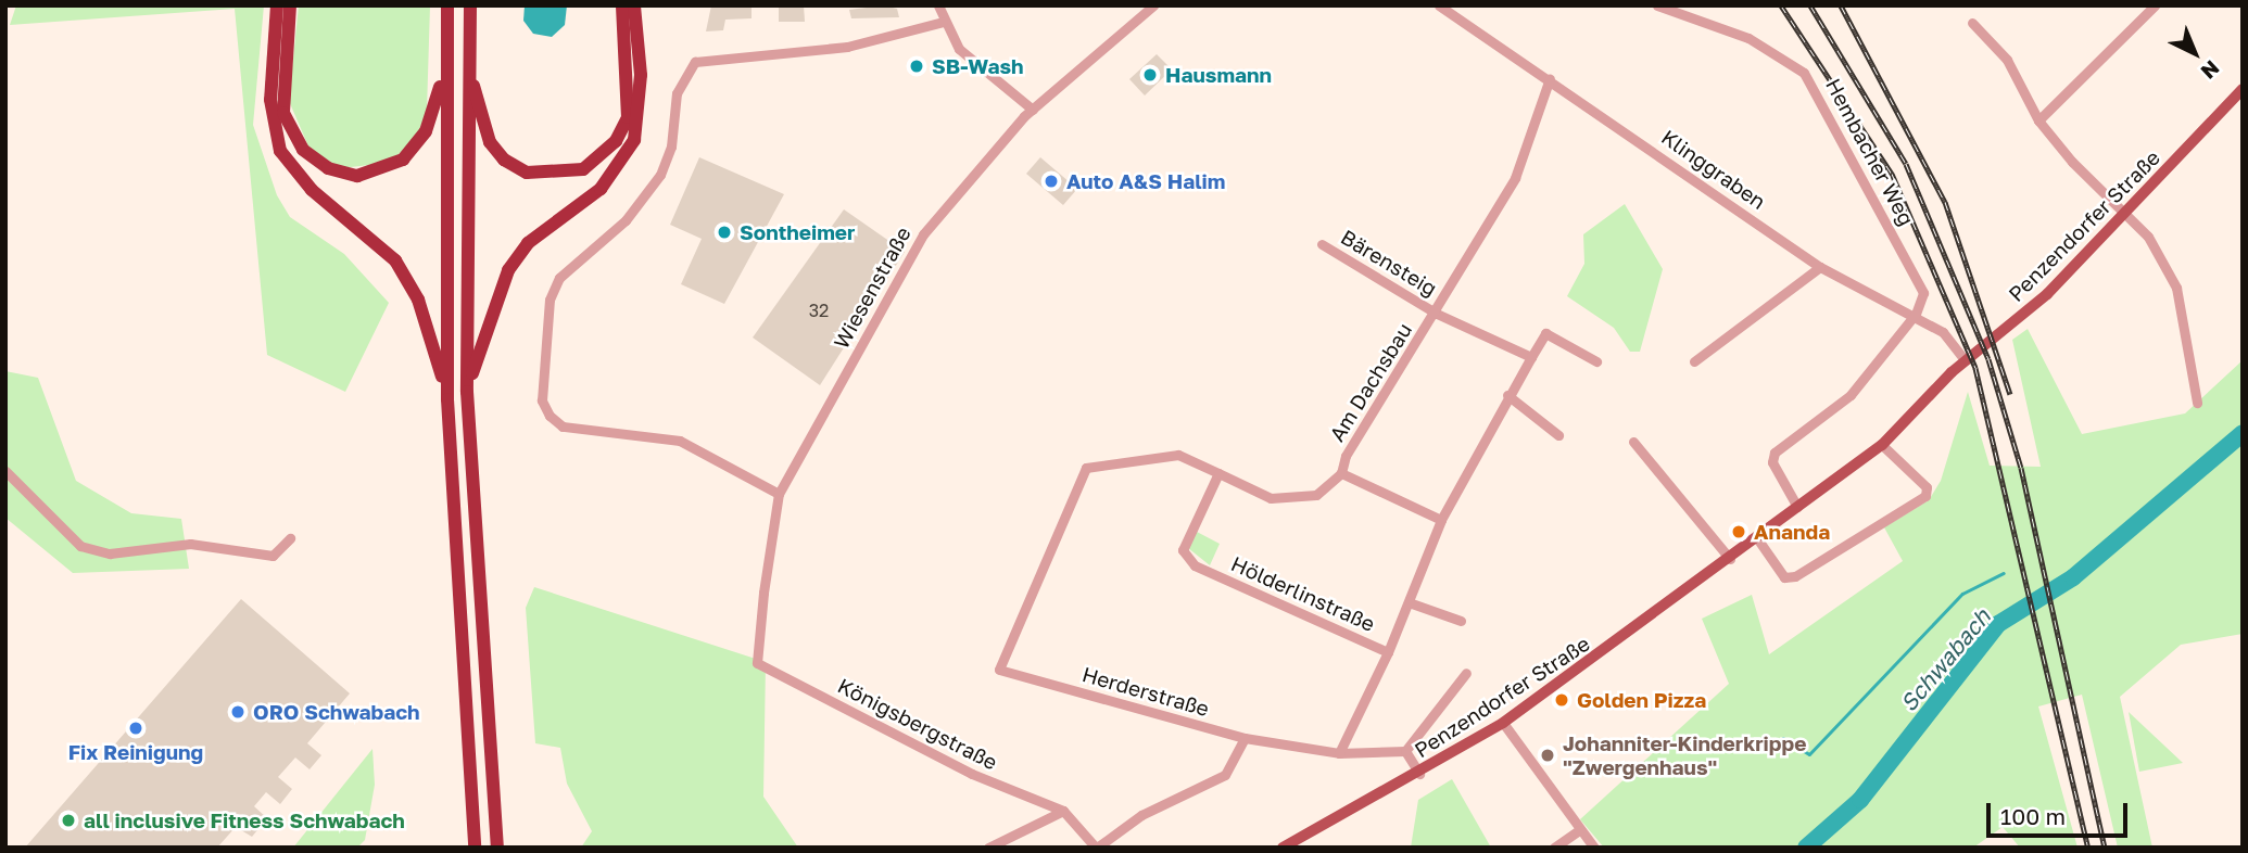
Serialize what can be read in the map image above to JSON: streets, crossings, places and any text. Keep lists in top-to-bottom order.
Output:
{
  "streets": {
    "main road": ["Penzendorfer Straße"],
    "street": [
      "Hembacher Weg",
      "Klinggraben",
      "Bärensteig",
      "Wiesenstraße",
      "Am Dachsbau",
      "Hölderlinstraße",
      "Herderstraße",
      "Königsbergstraße"
    ]
  },
  "crossings": [
    ["Hembacher Weg", "Klinggraben"],
    ["Klinggraben", "Penzendorfer Straße"],
    ["Klinggraben", "Am Dachsbau"],
    ["Bärensteig", "Am Dachsbau"],
    ["Wiesenstraße", "Königsbergstraße"],
    ["Hölderlinstraße", "Herderstraße"]
  ],
  "water": ["Schwabach"],
  "places": [
    "SB-Wash",
    "Hausmann",
    "Auto A&S Halim",
    "Sontheimer",
    "Ananda",
    "Golden Pizza",
    "ORO Schwabach",
    "Fix Reinigung",
    "Johanniter-Kinderkrippe \"Zwergenhaus\"",
    "all inclusive Fitness Schwabach"
  ],
  "house_numbers": ["32"],
  "scale_bar": "100 m",
  "north": "bottom right"
}
